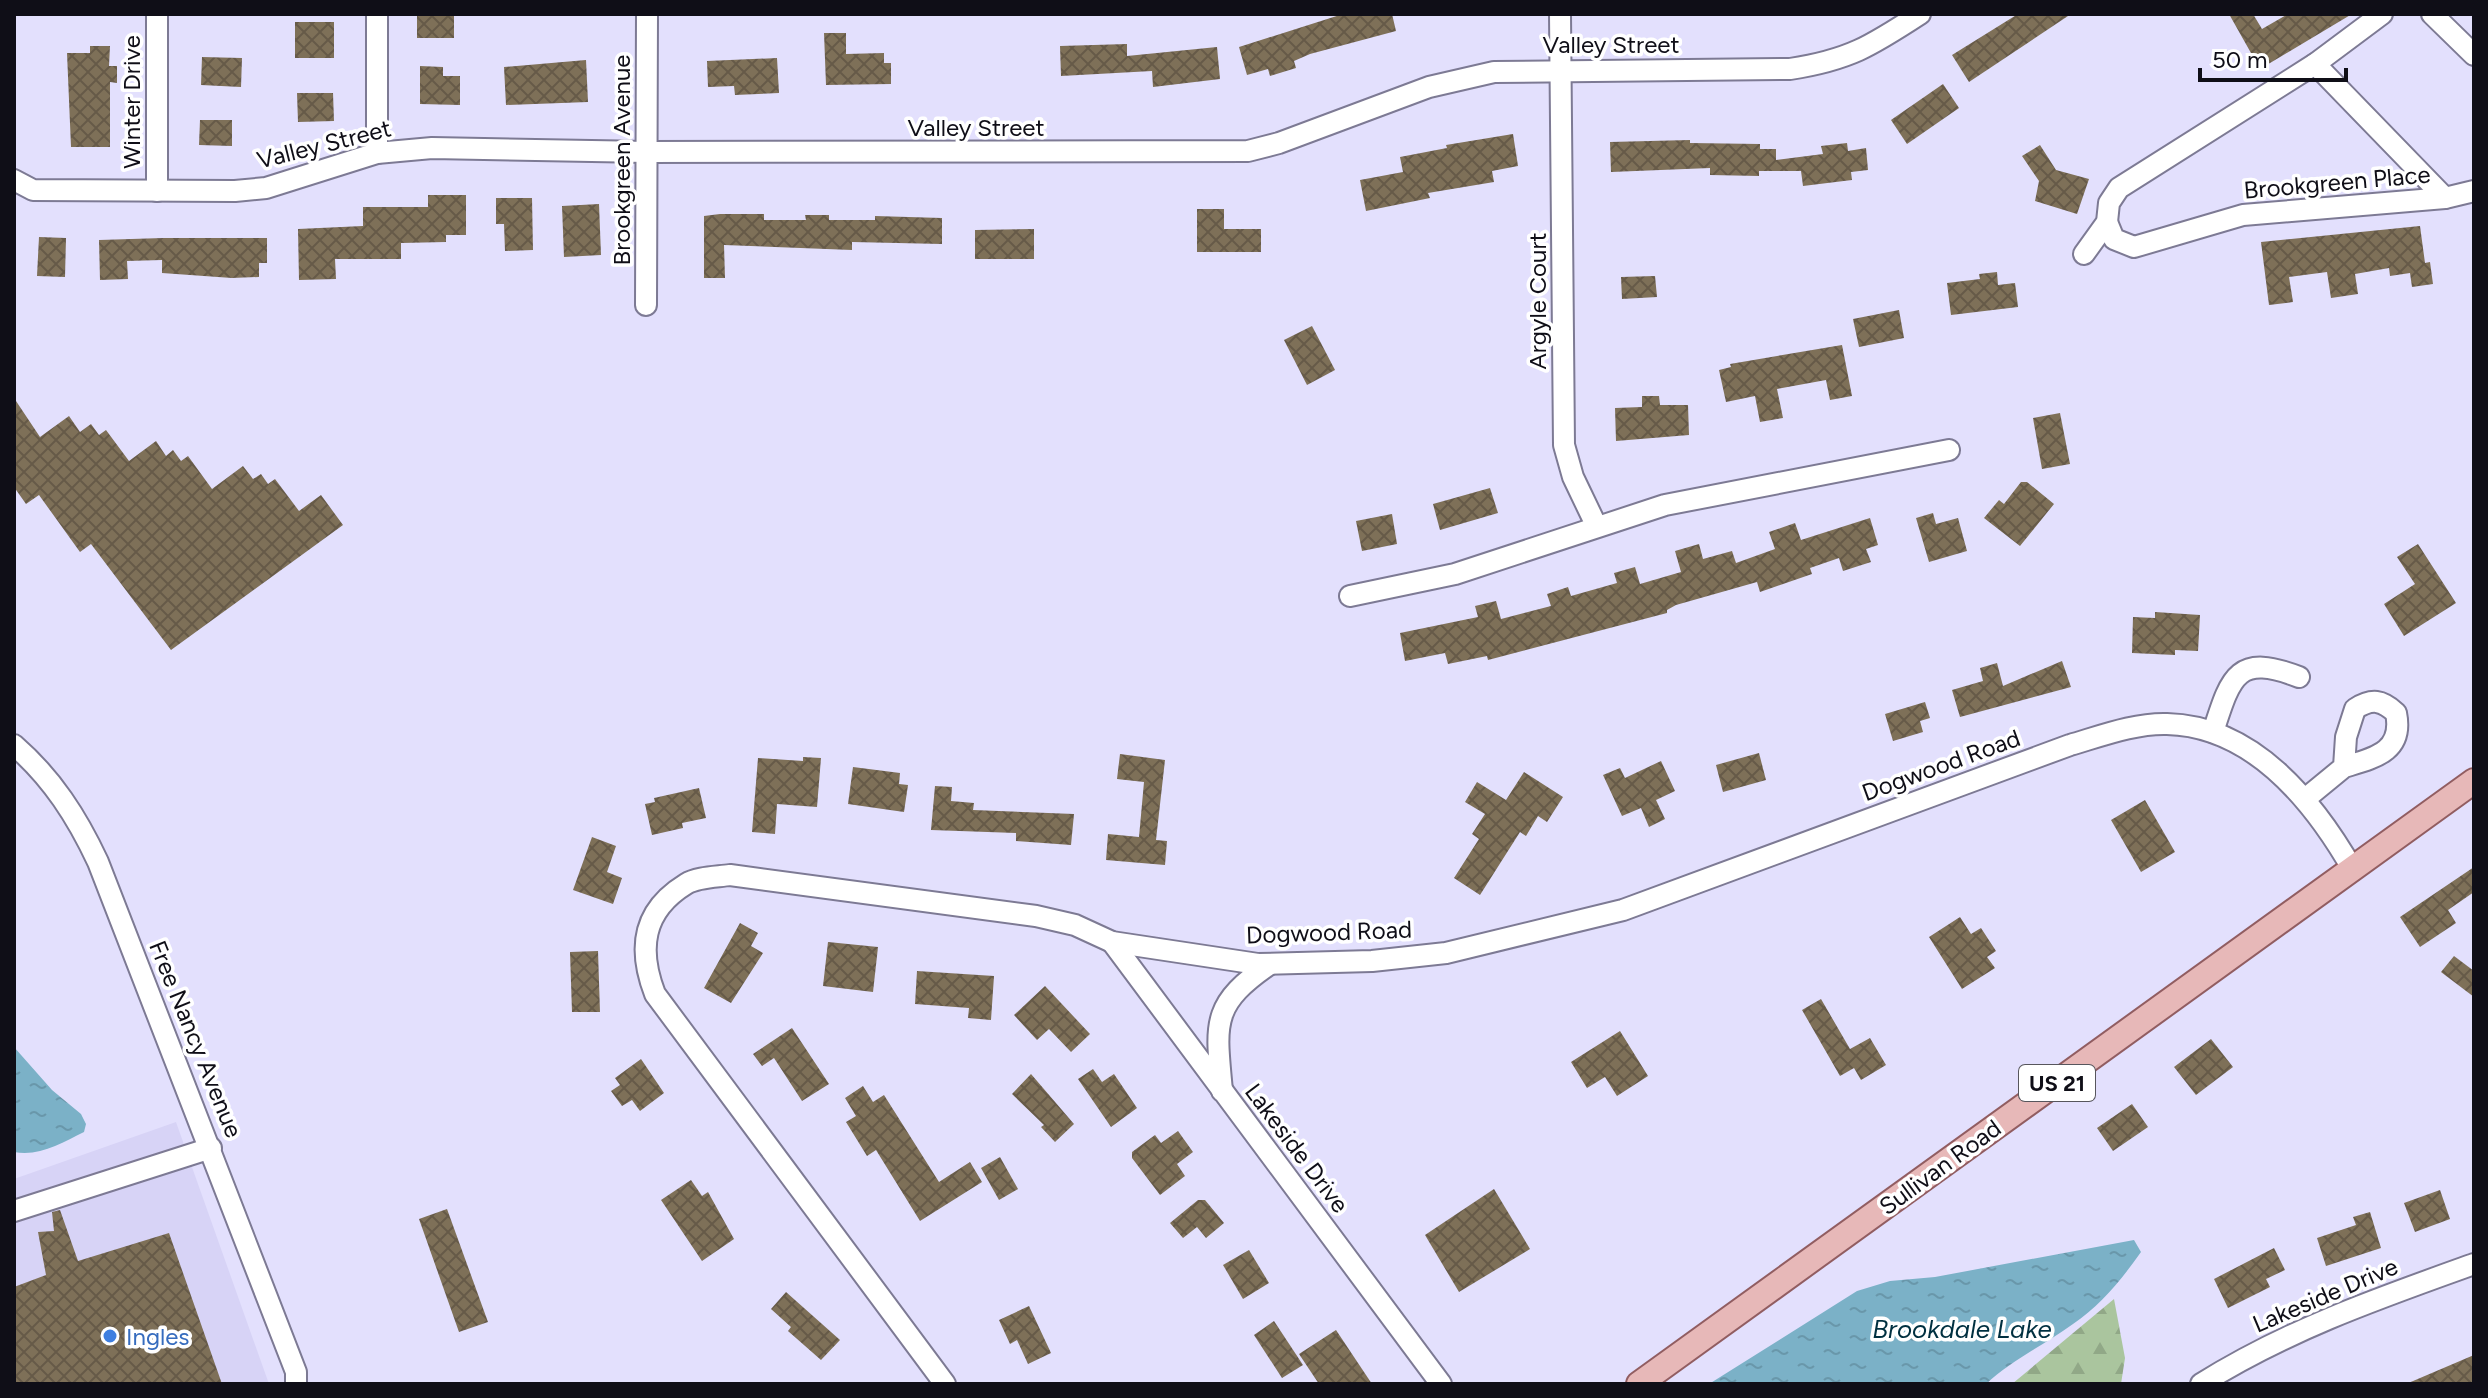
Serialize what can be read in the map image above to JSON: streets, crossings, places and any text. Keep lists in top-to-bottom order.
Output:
{
  "streets": {
    "main road": ["US 21", "Sullivan Road"],
    "street": [
      "Valley Street",
      "Winter Drive",
      "Brookgreen Avenue",
      "Brookgreen Place",
      "Argyle Court",
      "Dogwood Road",
      "Free Nancy Avenue",
      "Lakeside Drive"
    ]
  },
  "crossings": [
    ["Valley Street", "Winter Drive"],
    ["Valley Street", "Brookgreen Avenue"],
    ["Valley Street", "Argyle Court"],
    ["Dogwood Road", "Lakeside Drive"],
    ["Dogwood Road", "Sullivan Road"]
  ],
  "water": ["Brookdale Lake"],
  "places": ["Ingles"],
  "scale_bar": "50 m"
}
